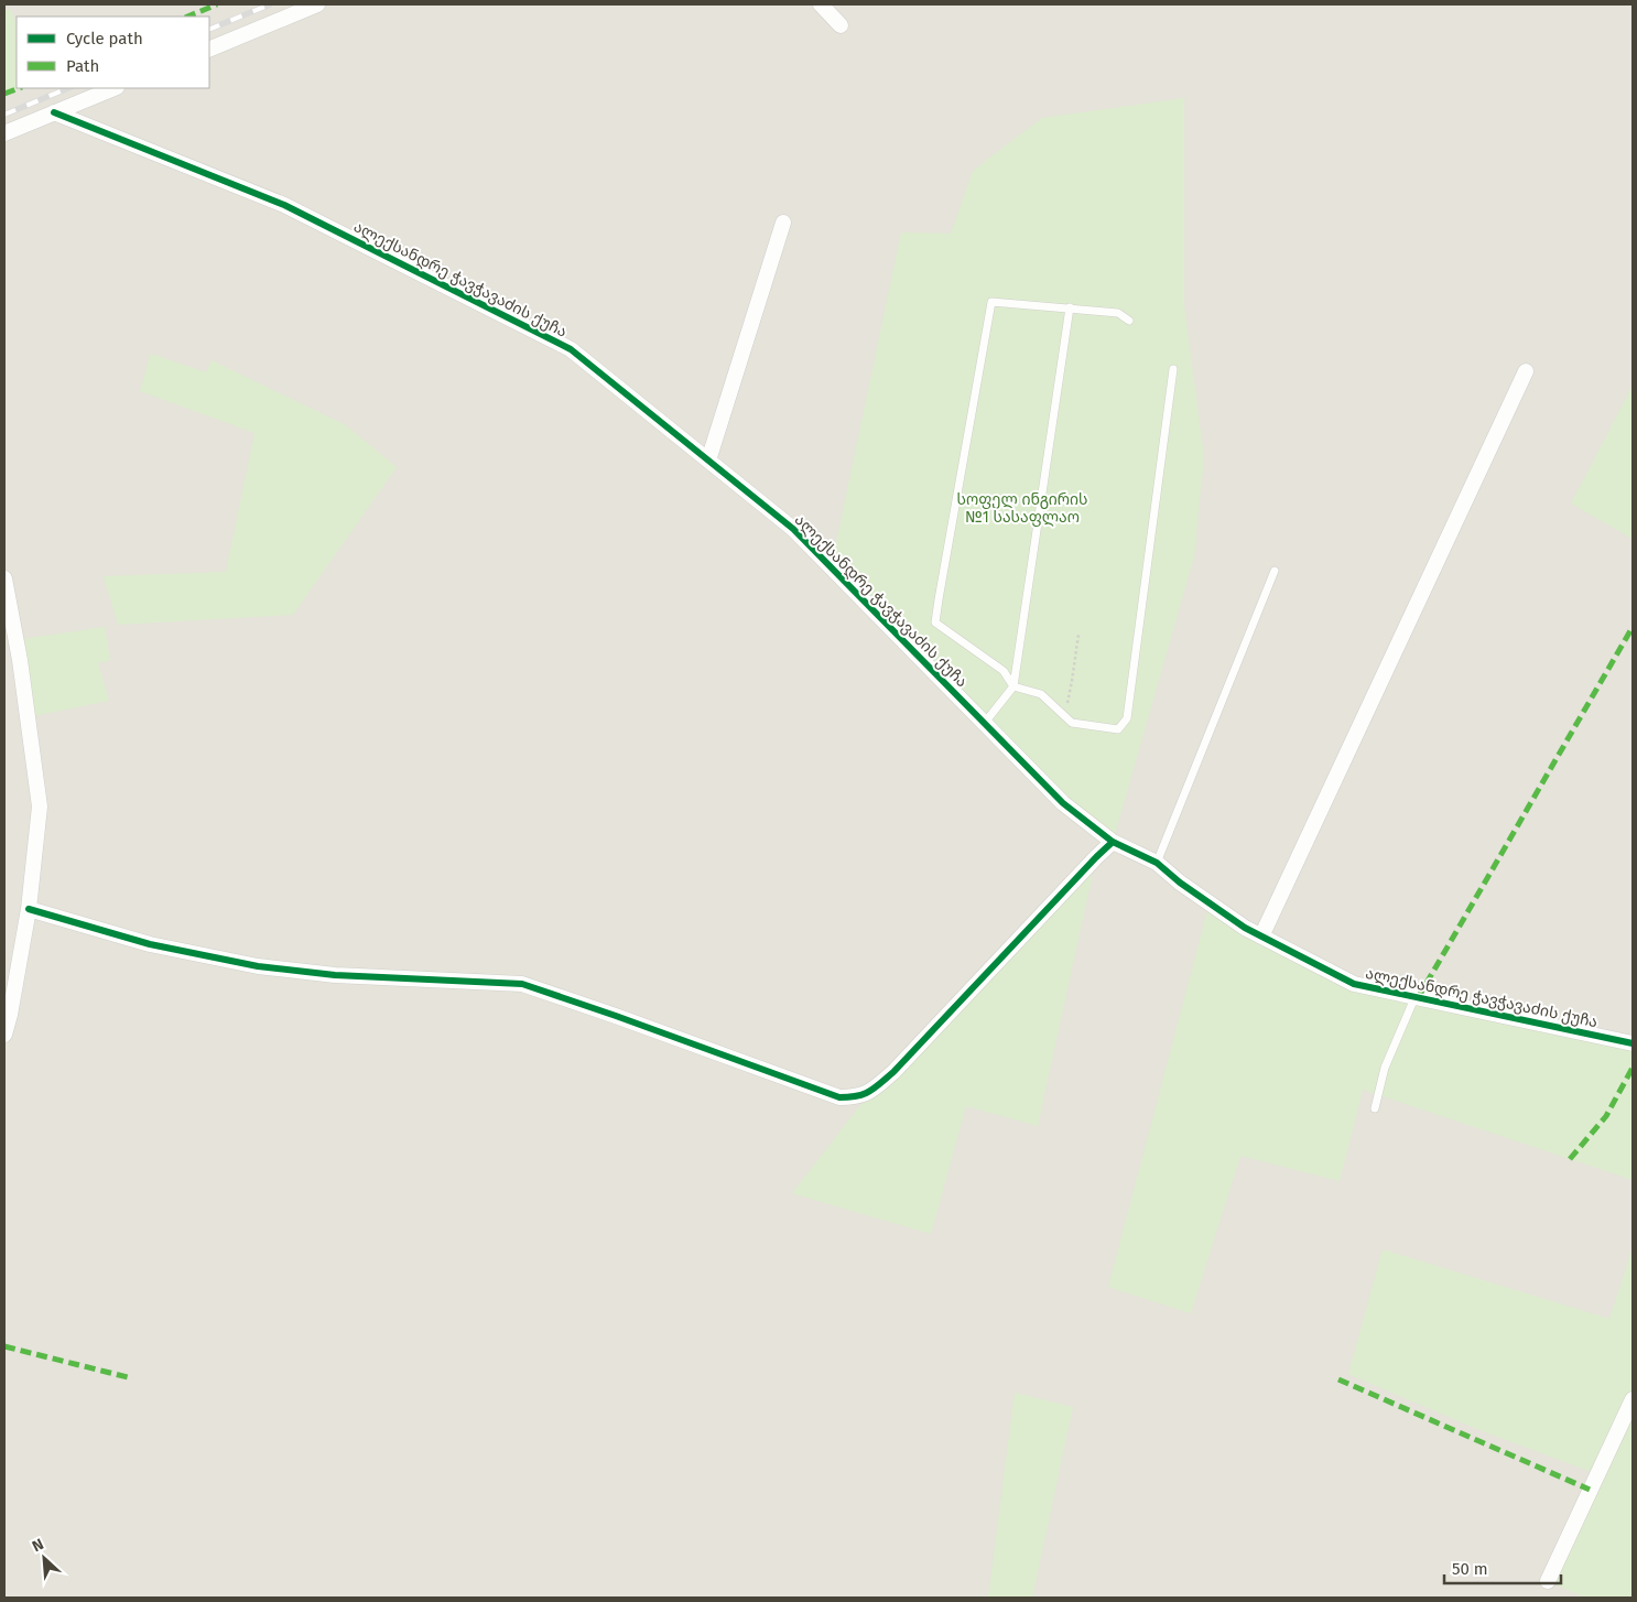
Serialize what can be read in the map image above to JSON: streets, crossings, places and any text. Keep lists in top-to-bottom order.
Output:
{
  "streets": {
    "street": ["ალექსანდრე ჭავჭავაძის ქუჩა"]
  },
  "parks": ["სოფელ ინგირის №1 სასაფლაო"],
  "legend": ["Cycle path", "Path"],
  "scale_bar": "50 m",
  "north": "top left"
}
